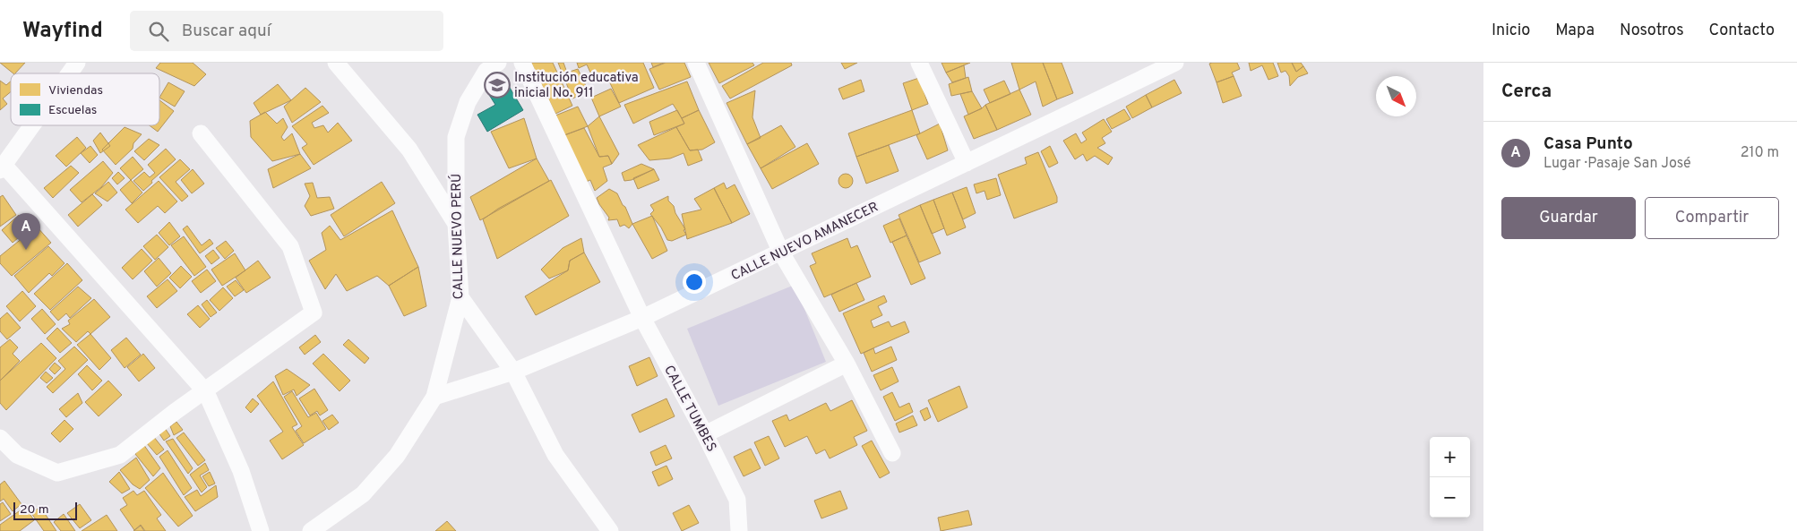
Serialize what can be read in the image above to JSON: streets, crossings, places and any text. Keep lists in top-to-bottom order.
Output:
{
  "streets": {
    "street": ["CALLE NUEVO PERÚ", "CALLE NUEVO AMANECER", "CALLE TUMBES"]
  },
  "crossings": [
    ["CALLE NUEVO PERÚ", "CALLE NUEVO AMANECER"],
    ["CALLE NUEVO AMANECER", "CALLE TUMBES"]
  ],
  "places": {
    "school or university": ["Institución educativa inicial No. 911"]
  },
  "legend": ["Viviendas", "Escuelas"],
  "scale_bar": "20 m",
  "north": "bottom right",
  "page": {
    "header": "Wayfind",
    "search": "Buscar aquí",
    "nav": [
      "Inicio",
      "Mapa",
      "Nosotros",
      "Contacto"
    ],
    "heading": "Cerca",
    "list": [
      {
        "mark": "A",
        "name": "Casa Punto",
        "note": "Lugar · Pasaje San José",
        "value": "210 m"
      }
    ],
    "buttons": ["Guardar", "Compartir"],
    "pins": "A",
    "map_buttons": ["+", "−"],
    "scale": "20 m"
  }
}
